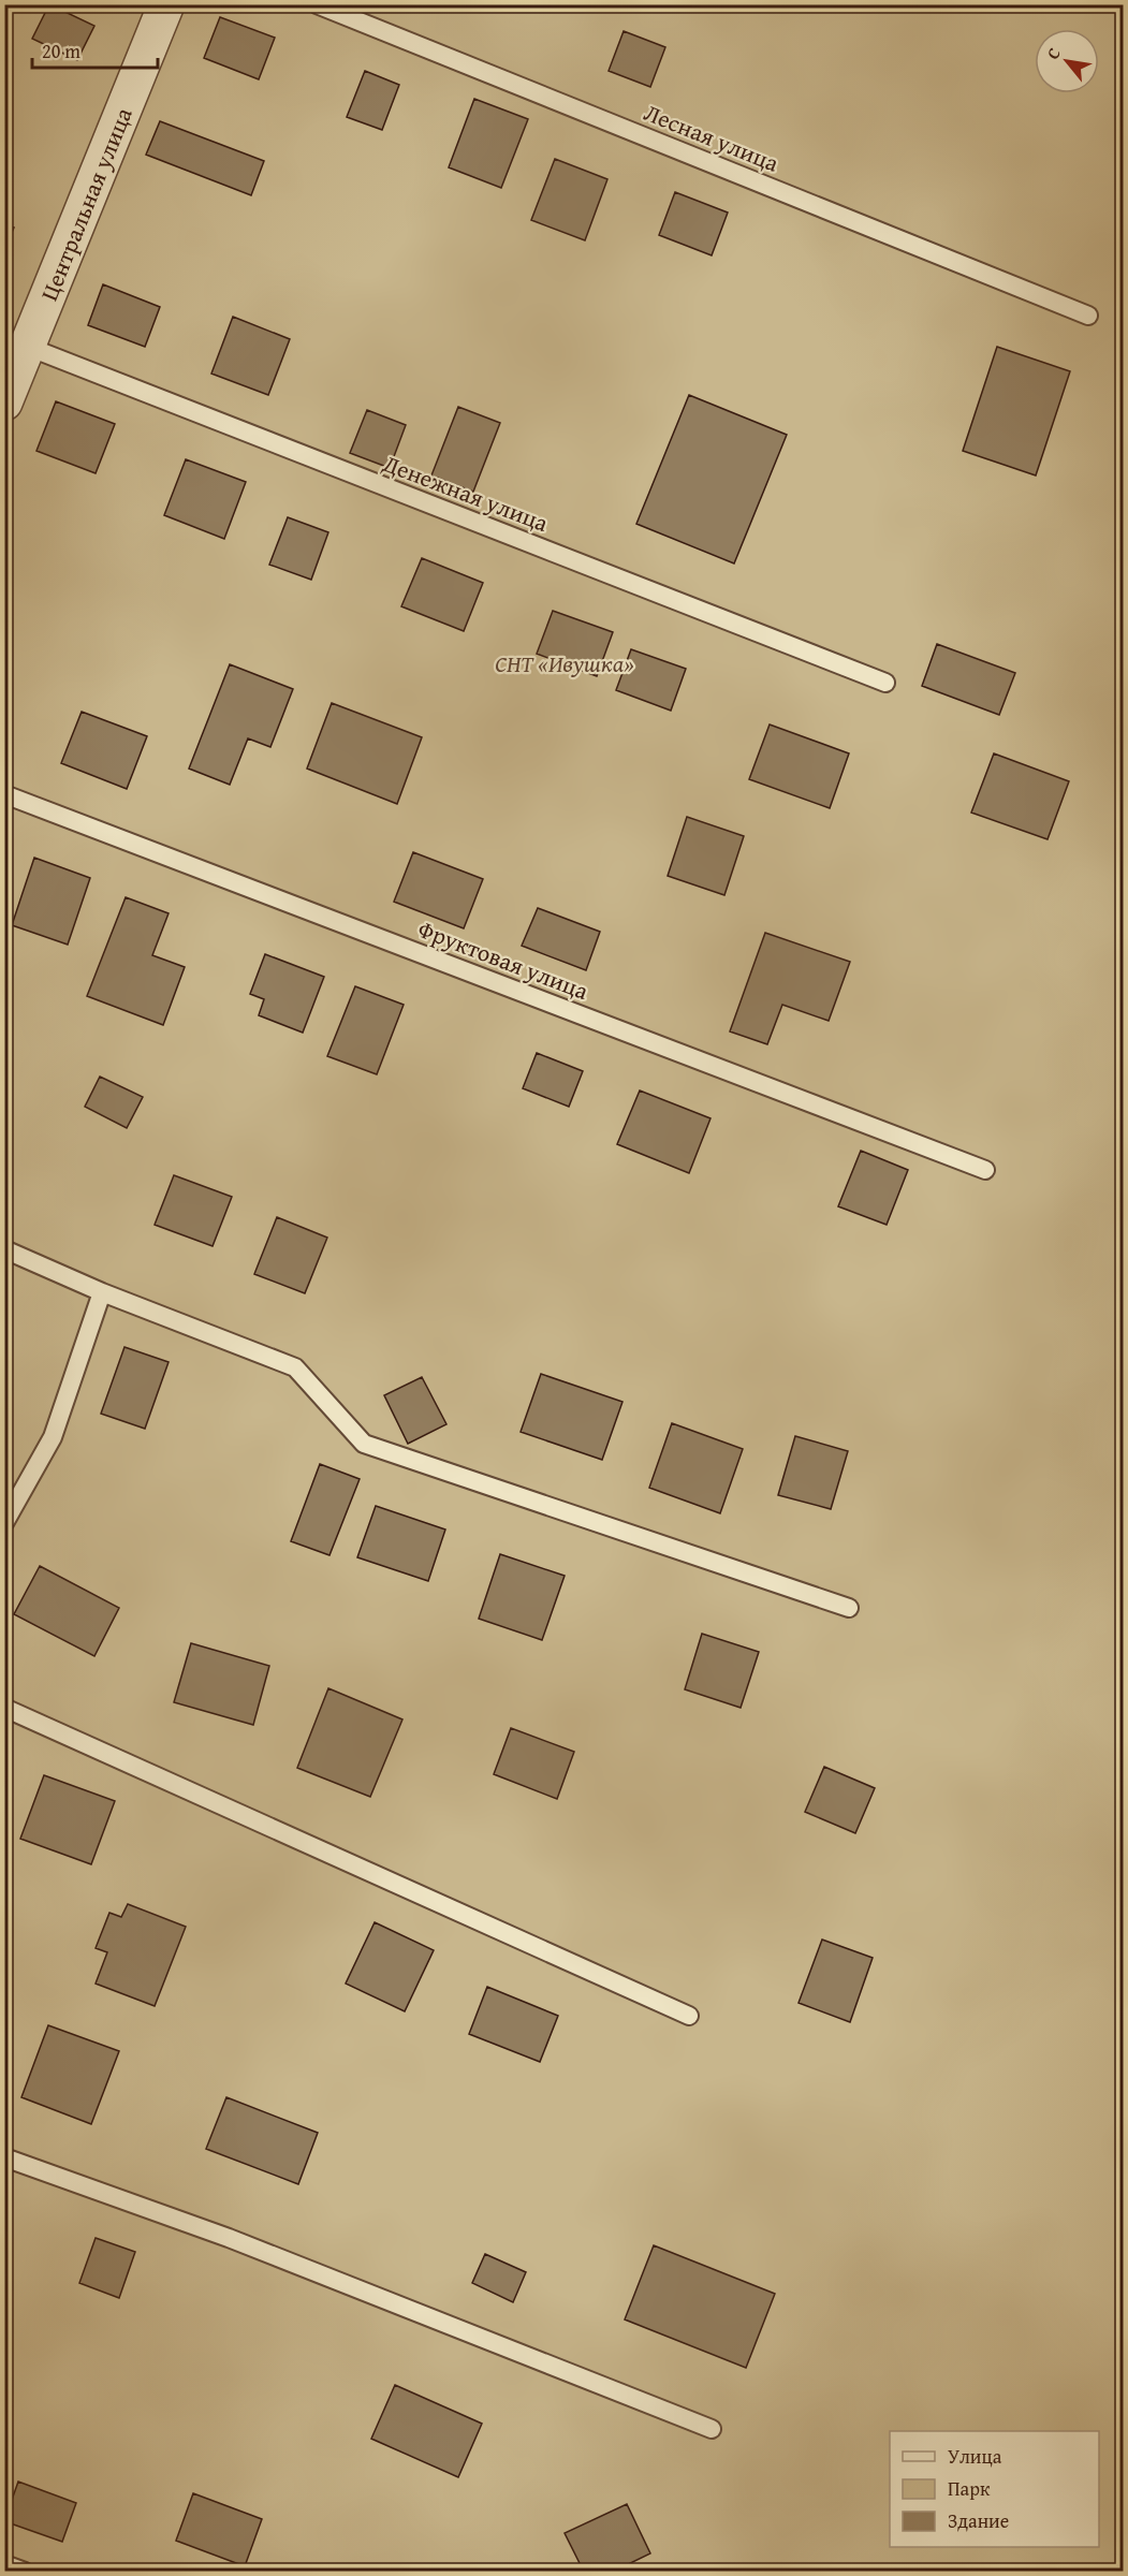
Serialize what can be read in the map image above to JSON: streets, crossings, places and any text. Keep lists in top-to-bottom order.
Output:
{
  "streets": {
    "street": ["Центральная улица"],
    "lane": ["Лесная улица", "Денежная улица", "Фруктовая улица"]
  },
  "crossings": [
    ["Центральная улица", "Денежная улица"]
  ],
  "parks": ["СНТ «Ивушка»"],
  "legend": ["Улица", "Парк", "Здание"],
  "scale_bar": "20 m",
  "north": "top left"
}
